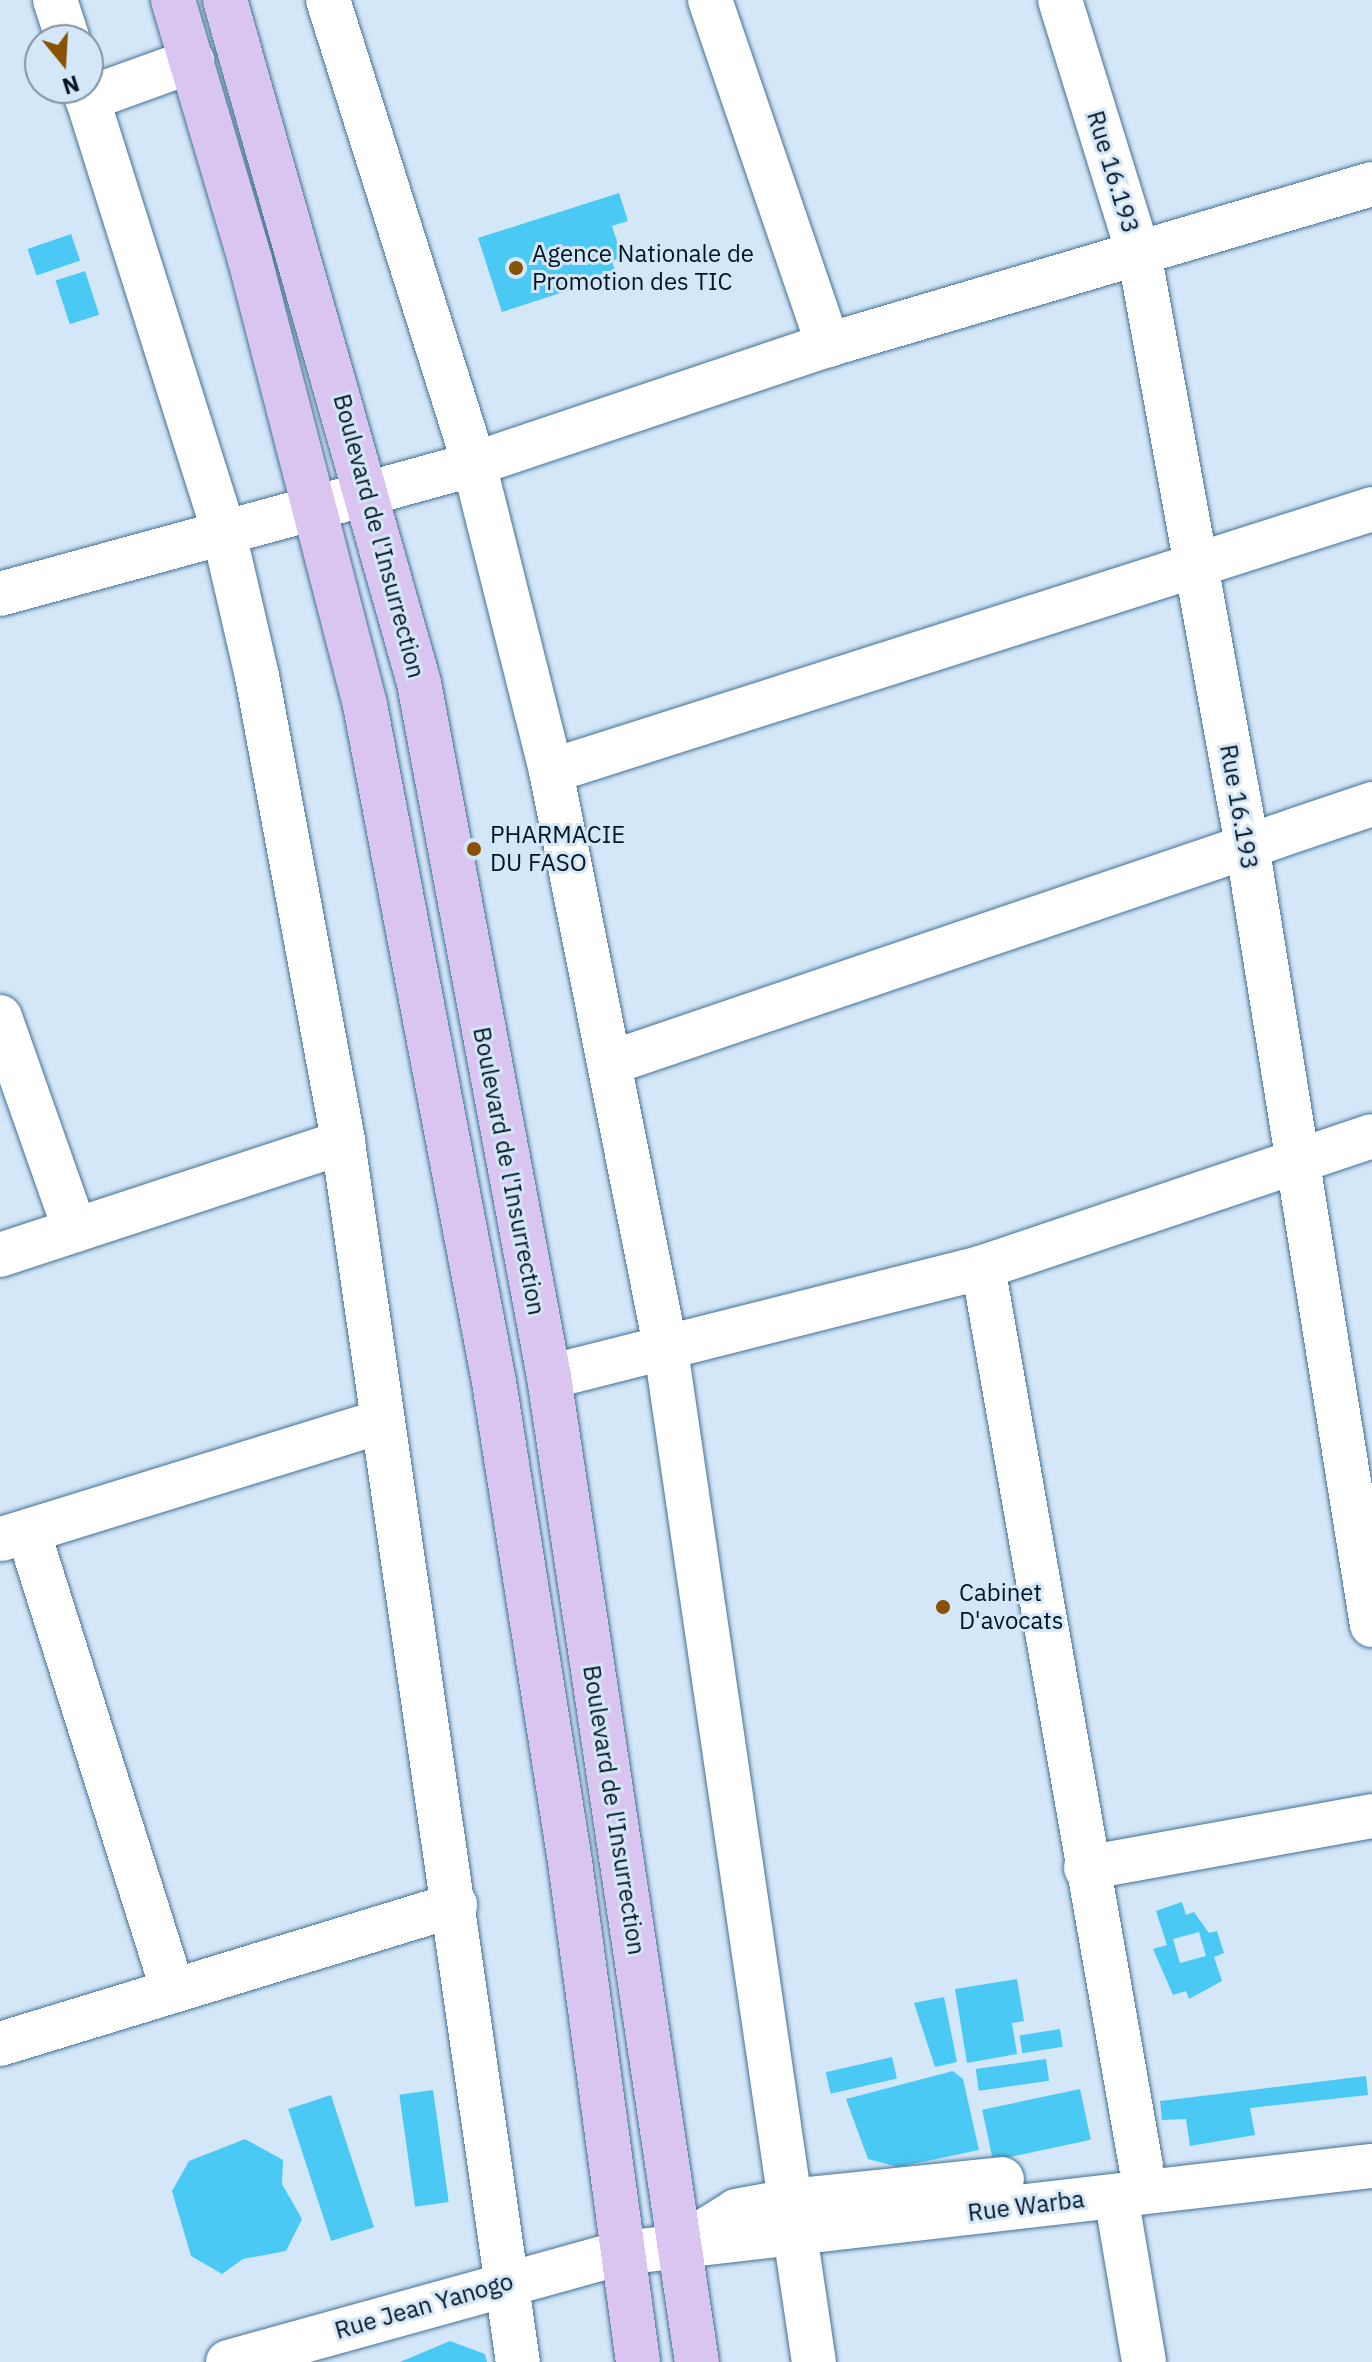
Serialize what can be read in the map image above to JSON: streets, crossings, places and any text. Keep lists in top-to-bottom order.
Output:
{
  "streets": {
    "main road": ["Boulevard de l'Insurrection"],
    "street": ["Rue 16.193", "Rue Warba", "Rue Jean Yanogo"]
  },
  "crossings": [
    ["Boulevard de l'Insurrection", "Rue Warba"],
    ["Boulevard de l'Insurrection", "Rue Jean Yanogo"],
    ["Rue Warba", "Rue Jean Yanogo"]
  ],
  "places": ["Agence Nationale de Promotion des TIC", "PHARMACIE DU FASO", "Cabinet D'avocats"],
  "north": "bottom"
}
